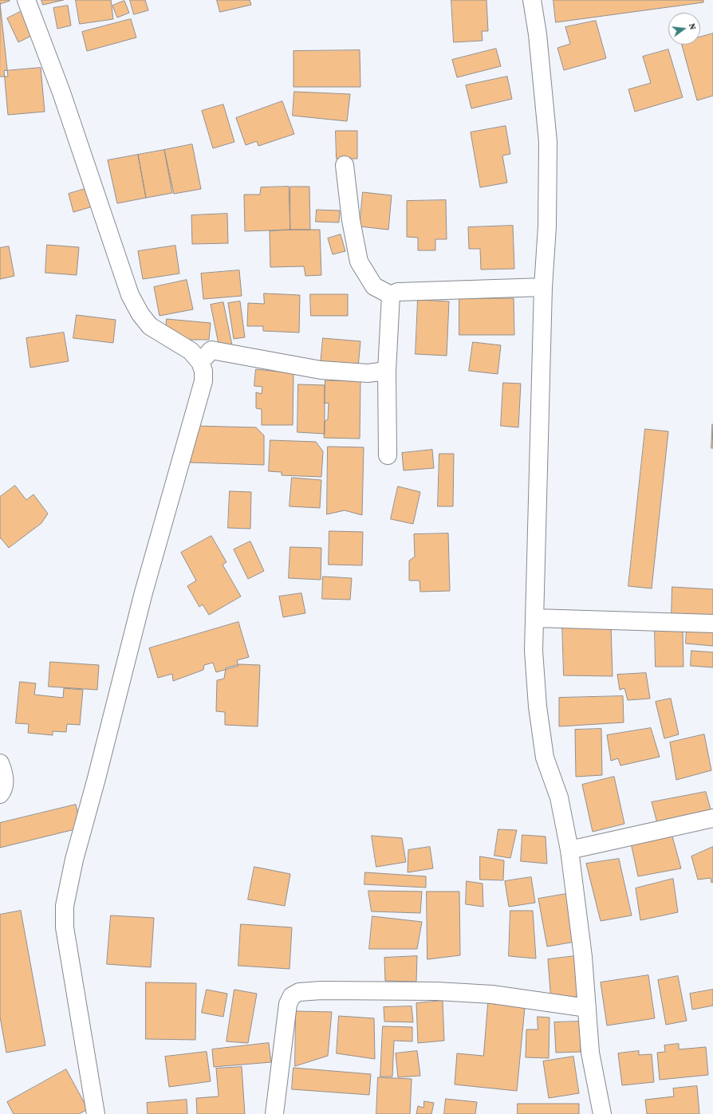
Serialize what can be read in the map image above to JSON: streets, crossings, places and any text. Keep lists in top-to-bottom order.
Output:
{
  "north": "right"
}
